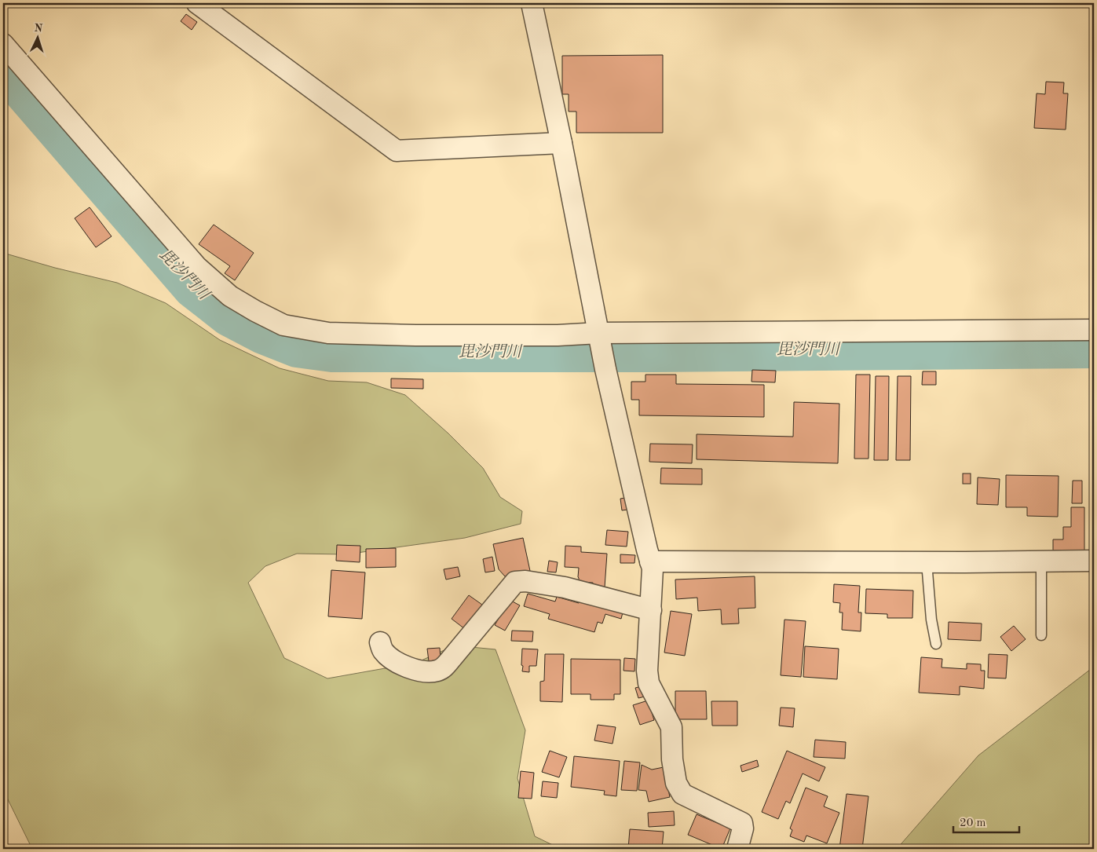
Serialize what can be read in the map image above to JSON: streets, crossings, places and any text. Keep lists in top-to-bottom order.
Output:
{
  "water": ["毘沙門川"],
  "scale_bar": "20 m",
  "north": "top"
}
